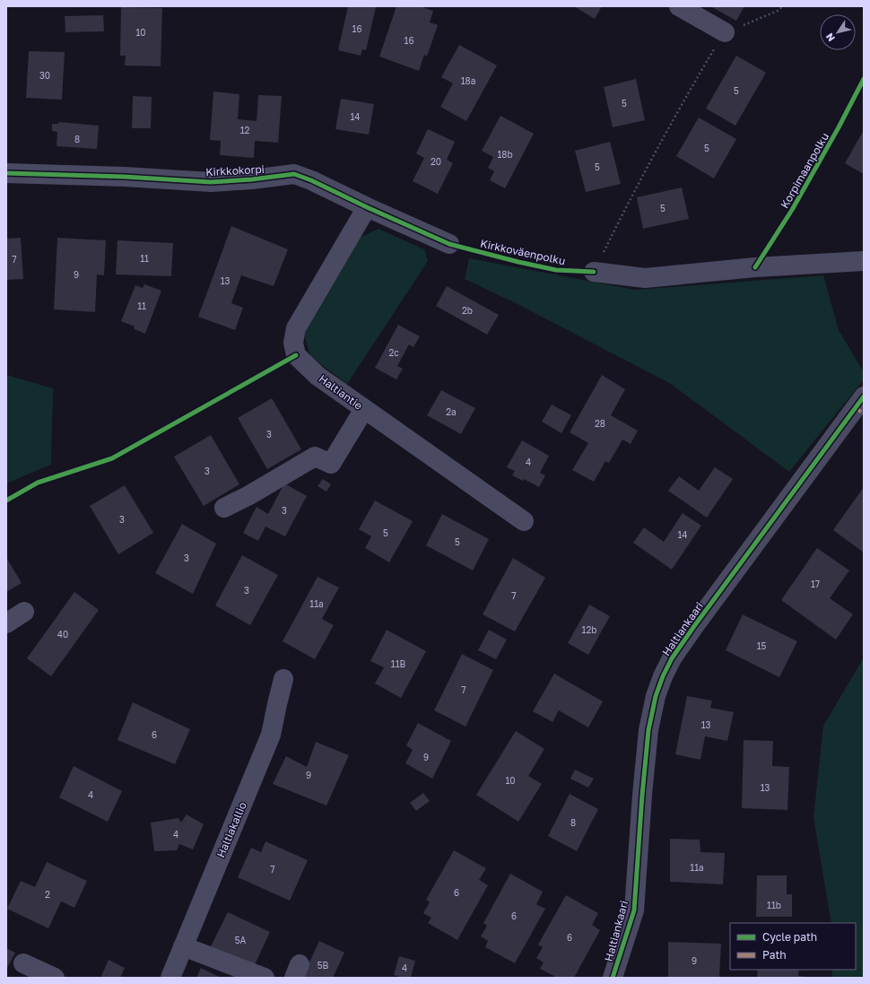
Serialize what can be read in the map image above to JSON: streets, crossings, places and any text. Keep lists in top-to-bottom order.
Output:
{
  "streets": {
    "street": [
      "Kirkkokorpi",
      "Haltiantie",
      "Haltiankaari",
      "Haltiakallio"
    ],
    "cycle path": ["Korpimaanpolku", "Kirkkoväenpolku"]
  },
  "crossings": [
    ["Kirkkokorpi", "Haltiantie"]
  ],
  "house_numbers": [
    "16",
    "10",
    "16",
    "30",
    "18a",
    "5",
    "5",
    "14",
    "12",
    "8",
    "5",
    "18b",
    "20",
    "5",
    "5",
    "11",
    "7",
    "9",
    "13",
    "11",
    "2b",
    "2c",
    "2a",
    "28",
    "3",
    "4",
    "3",
    "3",
    "3",
    "5",
    "14",
    "5",
    "3",
    "17",
    "3",
    "7",
    "11a",
    "12b",
    "40",
    "15",
    "11B",
    "7",
    "13",
    "6",
    "9",
    "9",
    "10",
    "13",
    "4",
    "8",
    "4",
    "11a",
    "7",
    "6",
    "2",
    "11b",
    "6",
    "6",
    "5A",
    "9",
    "5B",
    "4"
  ],
  "legend": ["Cycle path", "Path"],
  "north": "bottom left"
}
